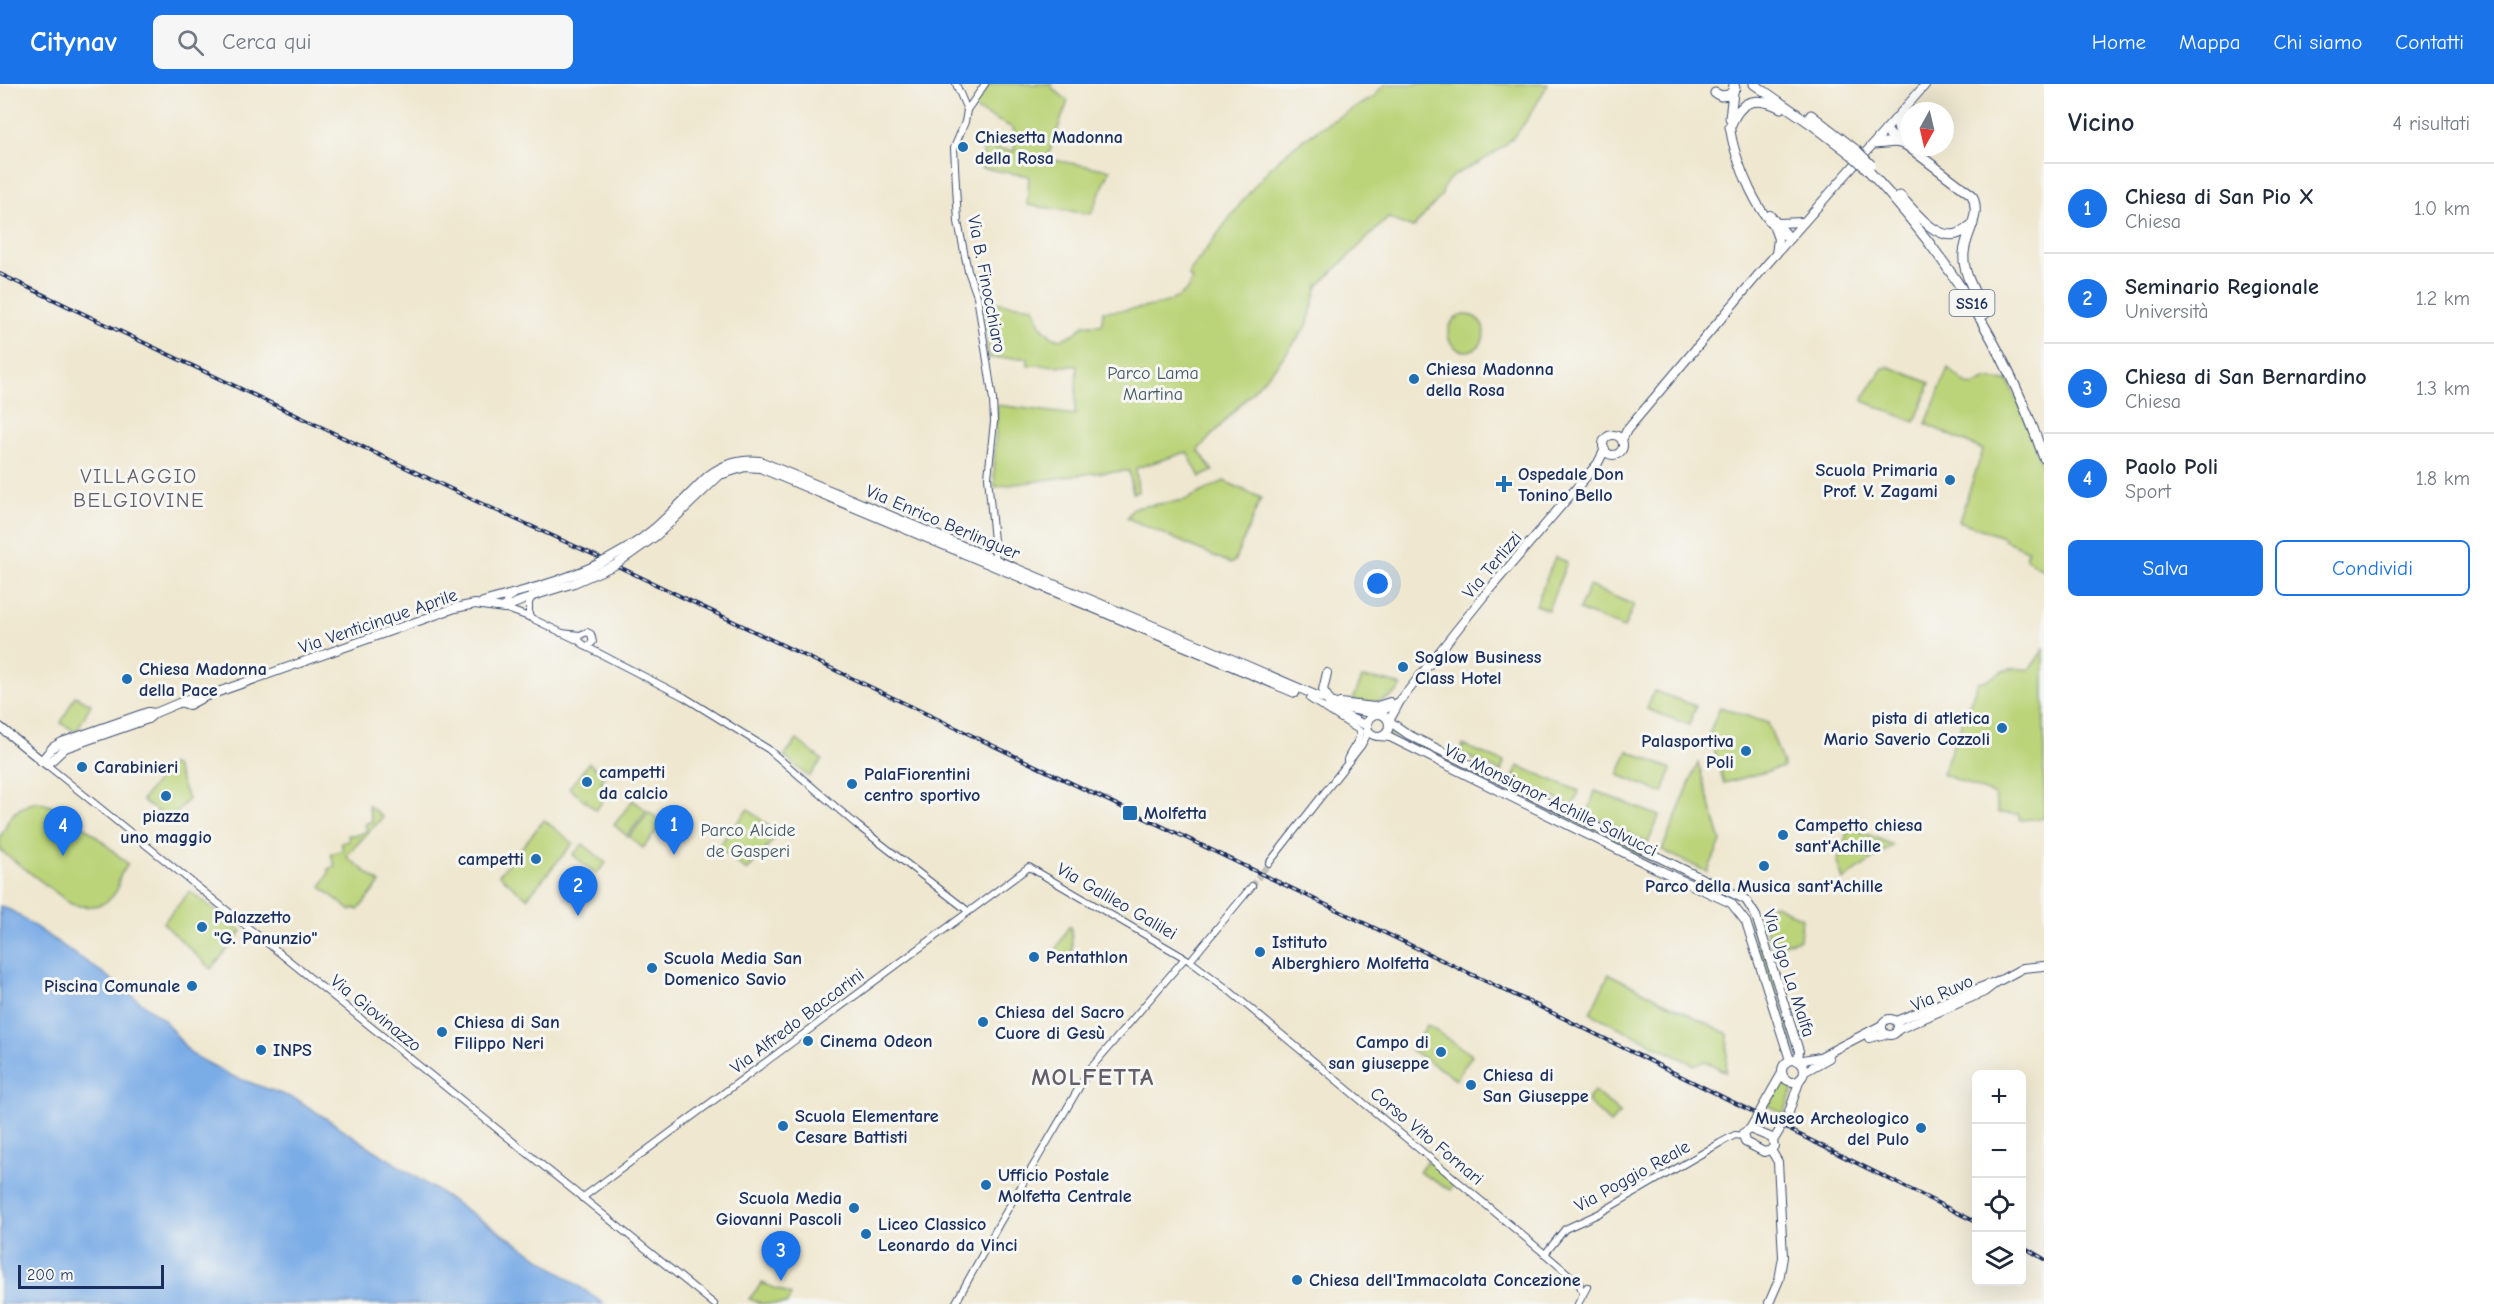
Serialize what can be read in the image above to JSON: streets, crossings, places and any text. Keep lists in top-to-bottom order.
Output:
{
  "streets": {
    "highway": ["SS16"],
    "main road": [
      "Via Enrico Berlinguer",
      "Via Terlizzi",
      "Via Venticinque Aprile",
      "Via Monsignor Achille Salvucci",
      "Via Ugo La Malfa",
      "Via Ruvo"
    ],
    "street": [
      "Via B. Finocchiaro",
      "Via Galileo Galilei",
      "Via Giovinazzo",
      "Via Alfredo Baccarini",
      "Corso Vito Fornari",
      "Via Poggio Reale"
    ]
  },
  "crossings": [
    ["Via B. Finocchiaro", "Via Enrico Berlinguer"],
    ["Via Enrico Berlinguer", "Via Terlizzi"],
    ["Via Enrico Berlinguer", "Via Venticinque Aprile"],
    ["Via Enrico Berlinguer", "Via Monsignor Achille Salvucci"],
    ["Via Terlizzi", "Via Monsignor Achille Salvucci"],
    ["Via Venticinque Aprile", "Via Giovinazzo"],
    ["Via Monsignor Achille Salvucci", "Via Ugo La Malfa"],
    ["Via Galileo Galilei", "Via Alfredo Baccarini"],
    ["Via Galileo Galilei", "Corso Vito Fornari"],
    ["Via Giovinazzo", "Via Alfredo Baccarini"],
    ["Corso Vito Fornari", "Via Poggio Reale"]
  ],
  "districts": ["VILLAGGIO BELGIOVINE", "MOLFETTA"],
  "parks": ["Parco Lama Martina", "Parco Alcide de Gasperi"],
  "places": {
    "other": [
      "Chiesetta Madonna della Rosa",
      "Chiesa Madonna della Rosa",
      "Scuola Primaria Prof. V. Zagami",
      "Soglow Business Class Hotel",
      "Chiesa Madonna della Pace",
      "pista di atletica Mario Saverio Cozzoli",
      "Palasportiva Poli",
      "Carabinieri",
      "campetti da calcio",
      "PalaFiorentini centro sportivo",
      "piazza uno maggio",
      "Campetto chiesa sant'Achille",
      "campetti",
      "Parco della Musica sant'Achille",
      "Palazzetto \"G. Panunzio\"",
      "Istituto Alberghiero Molfetta",
      "Pentathlon",
      "Scuola Media San Domenico Savio",
      "Piscina Comunale",
      "Chiesa del Sacro Cuore di Gesù",
      "Chiesa di San Filippo Neri",
      "Cinema Odeon",
      "INPS",
      "Campo di san giuseppe",
      "Chiesa di San Giuseppe",
      "Scuola Elementare Cesare Battisti",
      "Museo Archeologico del Pulo",
      "Ufficio Postale Molfetta Centrale",
      "Scuola Media Giovanni Pascoli",
      "Liceo Classico Leonardo da Vinci",
      "Chiesa dell'Immacolata Concezione"
    ],
    "health": ["Ospedale Don Tonino Bello"],
    "transit": ["Molfetta"]
  },
  "scale_bar": "200 m",
  "north": "bottom",
  "page": {
    "header": "Citynav",
    "search": "Cerca qui",
    "nav": [
      "Home",
      "Mappa",
      "Chi siamo",
      "Contatti"
    ],
    "heading": ["Vicino", "4 risultati"],
    "list": [
      {
        "mark": "1",
        "name": "Chiesa di San Pio X",
        "note": "Chiesa",
        "value": "1.0 km"
      },
      {
        "mark": "2",
        "name": "Seminario Regionale",
        "note": "Università",
        "value": "1.2 km"
      },
      {
        "mark": "3",
        "name": "Chiesa di San Bernardino",
        "note": "Chiesa",
        "value": "1.3 km"
      },
      {
        "mark": "4",
        "name": "Paolo Poli",
        "note": "Sport",
        "value": "1.8 km"
      }
    ],
    "buttons": ["Salva", "Condividi"],
    "pins": [
      "1",
      "4",
      "2",
      "3"
    ],
    "map_buttons": ["+", "−"],
    "scale": "200 m"
  }
}
